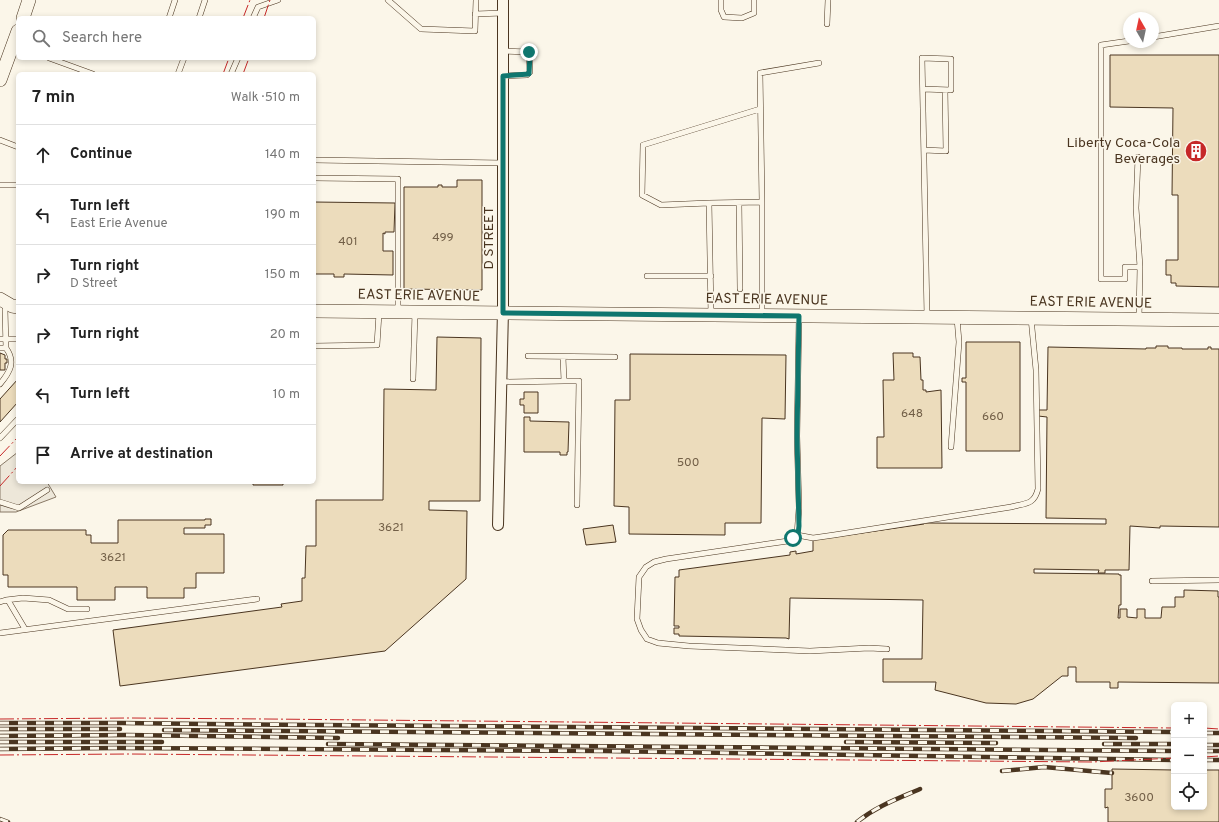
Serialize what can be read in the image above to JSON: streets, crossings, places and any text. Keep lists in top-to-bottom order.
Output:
{
  "streets": {
    "main road": ["EAST ERIE AVENUE"],
    "street": ["D STREET"]
  },
  "crossings": [
    ["D STREET", "EAST ERIE AVENUE"]
  ],
  "places": {
    "building": ["Liberty Coca-Cola Beverages"]
  },
  "house_numbers": [
    "499",
    "401",
    "648",
    "660",
    "500",
    "3621",
    "3621",
    "3600"
  ],
  "north": "top",
  "page": {
    "search": "Search here",
    "heading": ["7 min", "Walk · 510 m"],
    "list": [
      ["Continue", "140 m"],
      ["Turn left", "East Erie Avenue", "190 m"],
      ["Turn right", "D Street", "150 m"],
      ["Turn right", "20 m"],
      ["Turn left", "10 m"],
      "Arrive at destination"
    ],
    "map_buttons": ["+", "−"]
  }
}
